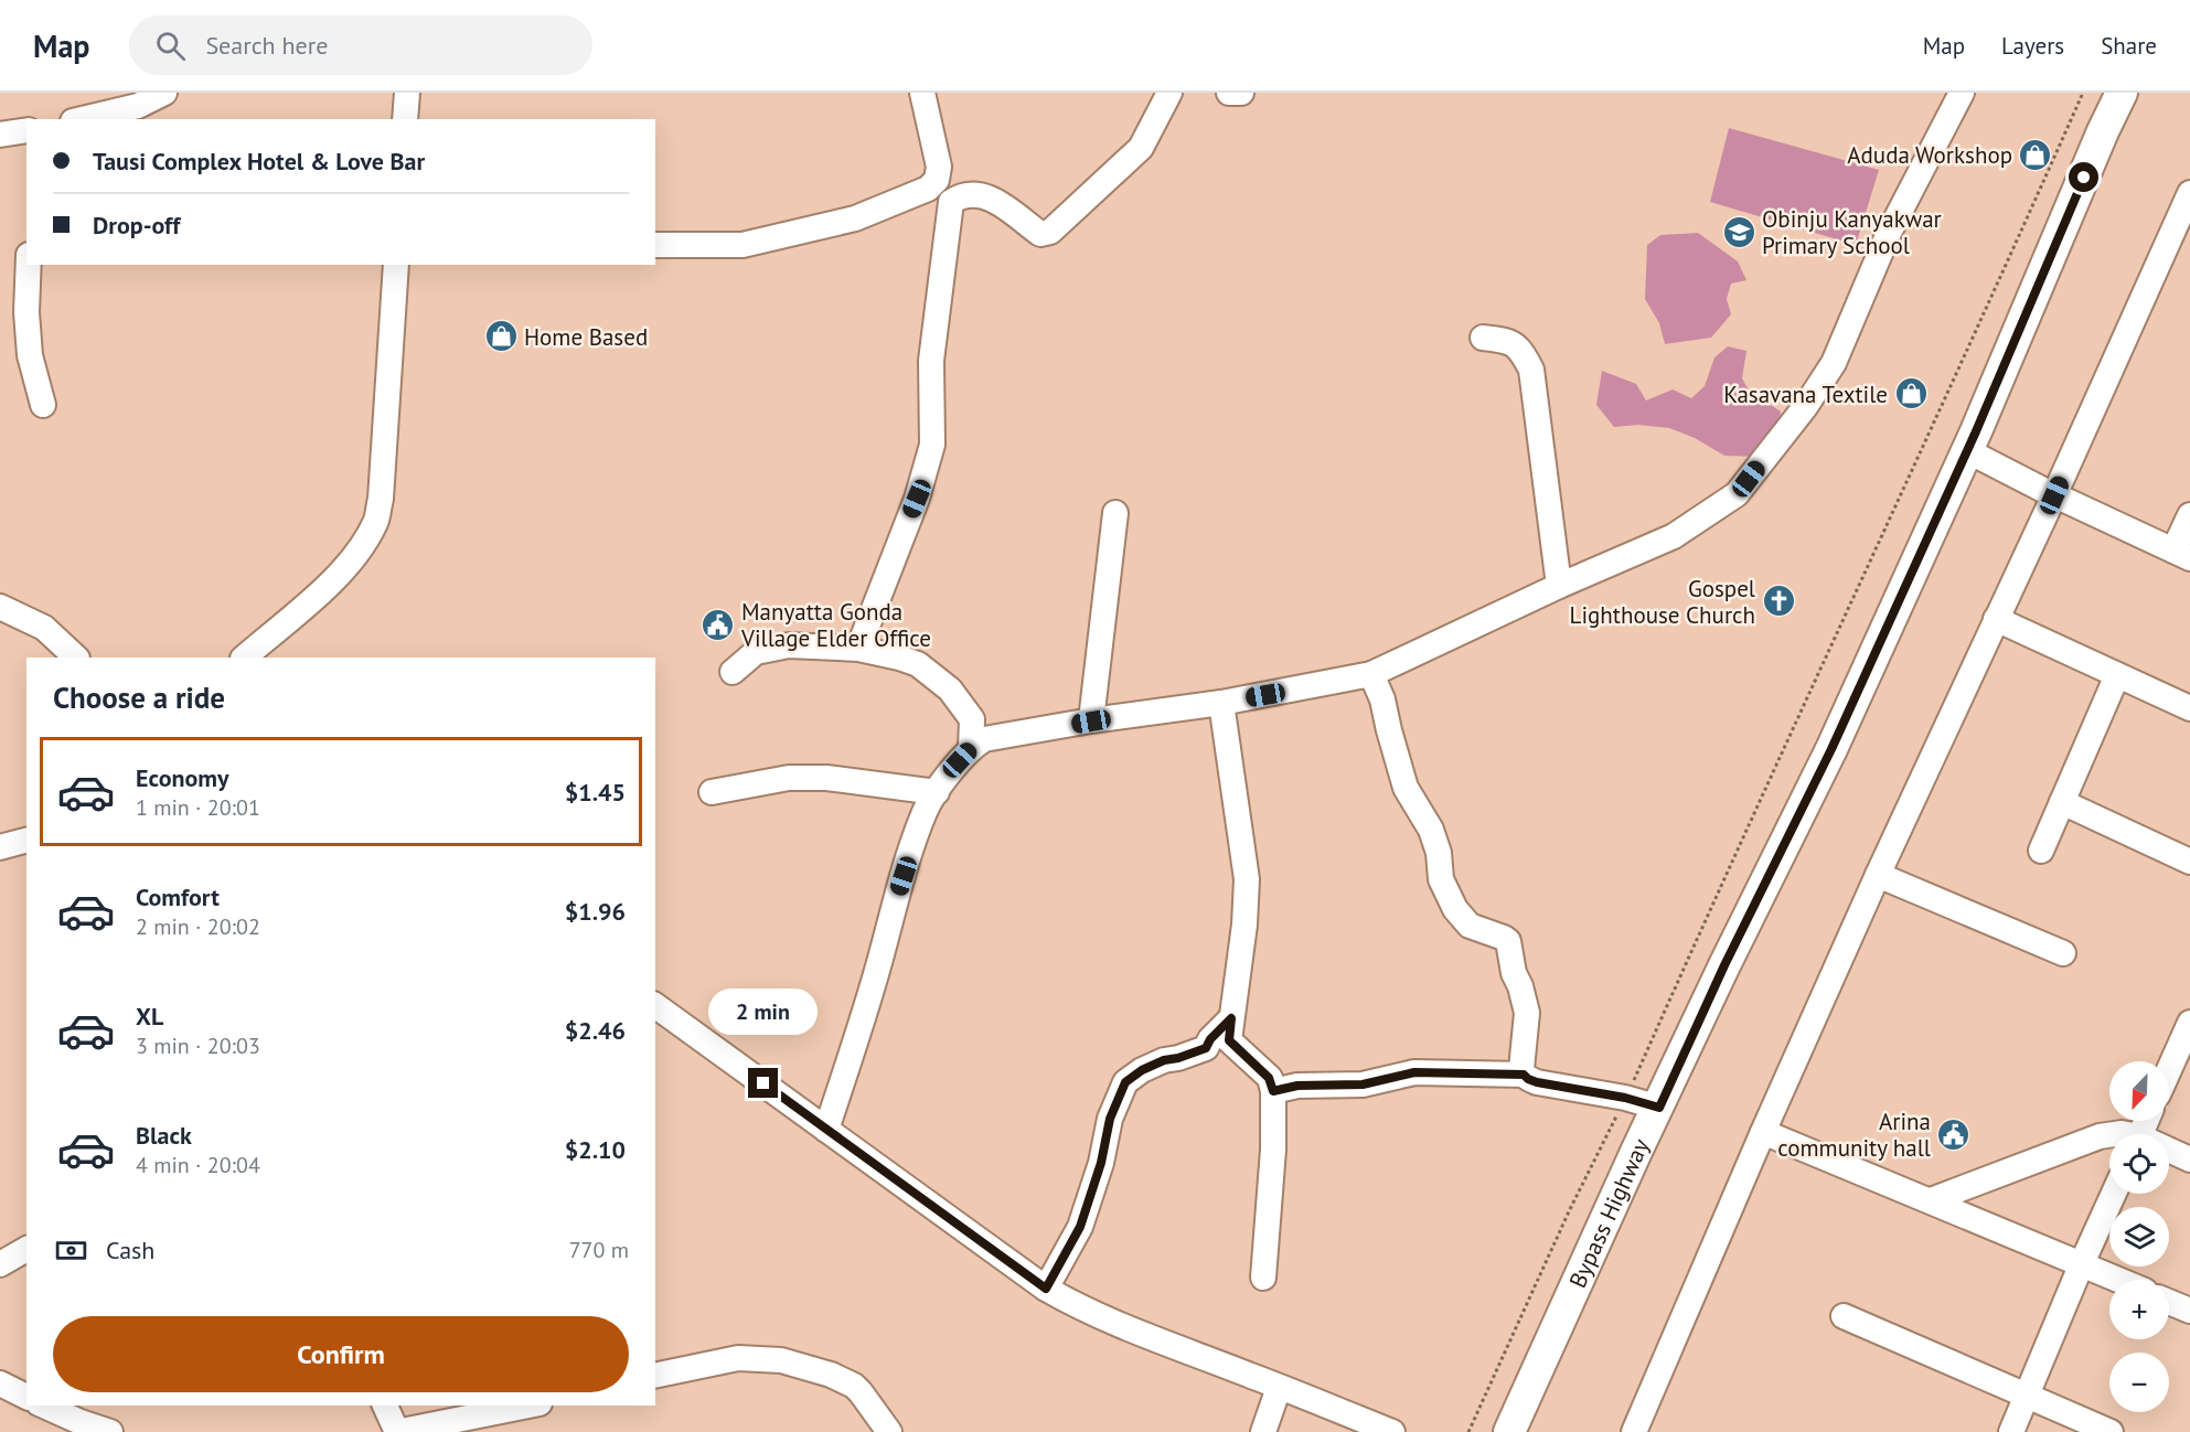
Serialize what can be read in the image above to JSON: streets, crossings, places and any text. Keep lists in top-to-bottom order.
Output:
{
  "streets": {
    "main road": ["Bypass Highway"]
  },
  "places": {
    "shop": ["Aduda Workshop", "Home Based", "Kasavana Textile"],
    "school or university": ["Obinju Kanyakwar Primary School"],
    "church": ["Gospel Lighthouse Church"],
    "public building": ["Manyatta Gonda Village Elder Office", "Arina community hall"]
  },
  "north": "bottom left",
  "page": {
    "header": "Map",
    "search": "Search here",
    "nav": ["Map", "Layers", "Share"],
    "banner": ["Tausi Complex Hotel & Love Bar", "Drop-off"],
    "heading": "Choose a ride",
    "list": [
      {
        "name": "Economy",
        "note": "1 min · 20:01",
        "value": "$1.45"
      },
      {
        "name": "Comfort",
        "note": "2 min · 20:02",
        "value": "$1.96"
      },
      {
        "name": "XL",
        "note": "3 min · 20:03",
        "value": "$2.46"
      },
      {
        "name": "Black",
        "note": "4 min · 20:04",
        "value": "$2.10"
      }
    ],
    "bubble": "2 min",
    "map_buttons": ["+", "−"],
    "pay": ["Cash", "770 m"],
    "buttons": "Confirm"
  }
}
